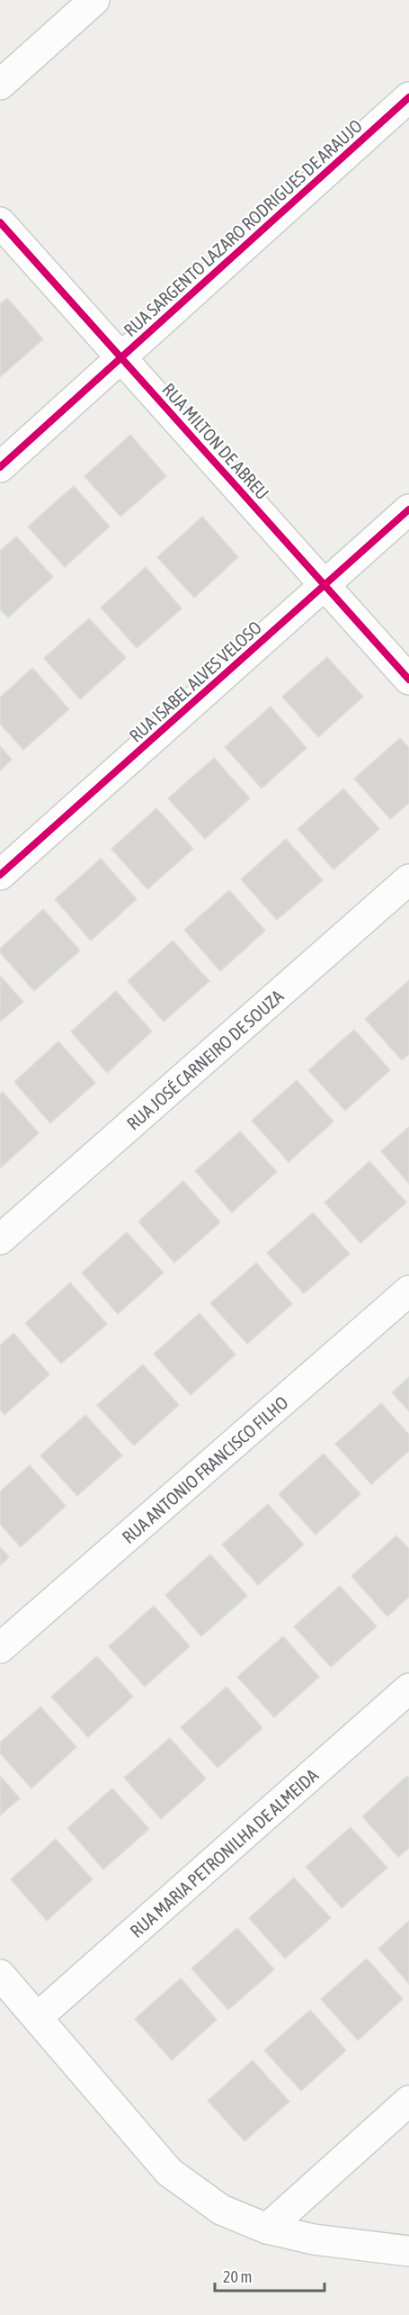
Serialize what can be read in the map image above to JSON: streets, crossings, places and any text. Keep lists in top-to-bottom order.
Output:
{
  "streets": {
    "street": [
      "RUA SARGENTO LAZARO RODRIGUES DE ARAUJO",
      "RUA MILTON DE ABREU",
      "RUA ISABEL ALVES VELOSO",
      "RUA JOSÉ CARNEIRO DE SOUZA",
      "RUA ANTONIO FRANCISCO FILHO",
      "RUA MARIA PETRONILHA DE ALMEIDA"
    ]
  },
  "crossings": [
    ["RUA SARGENTO LAZARO RODRIGUES DE ARAUJO", "RUA MILTON DE ABREU"],
    ["RUA MILTON DE ABREU", "RUA ISABEL ALVES VELOSO"]
  ],
  "scale_bar": "20 m"
}
